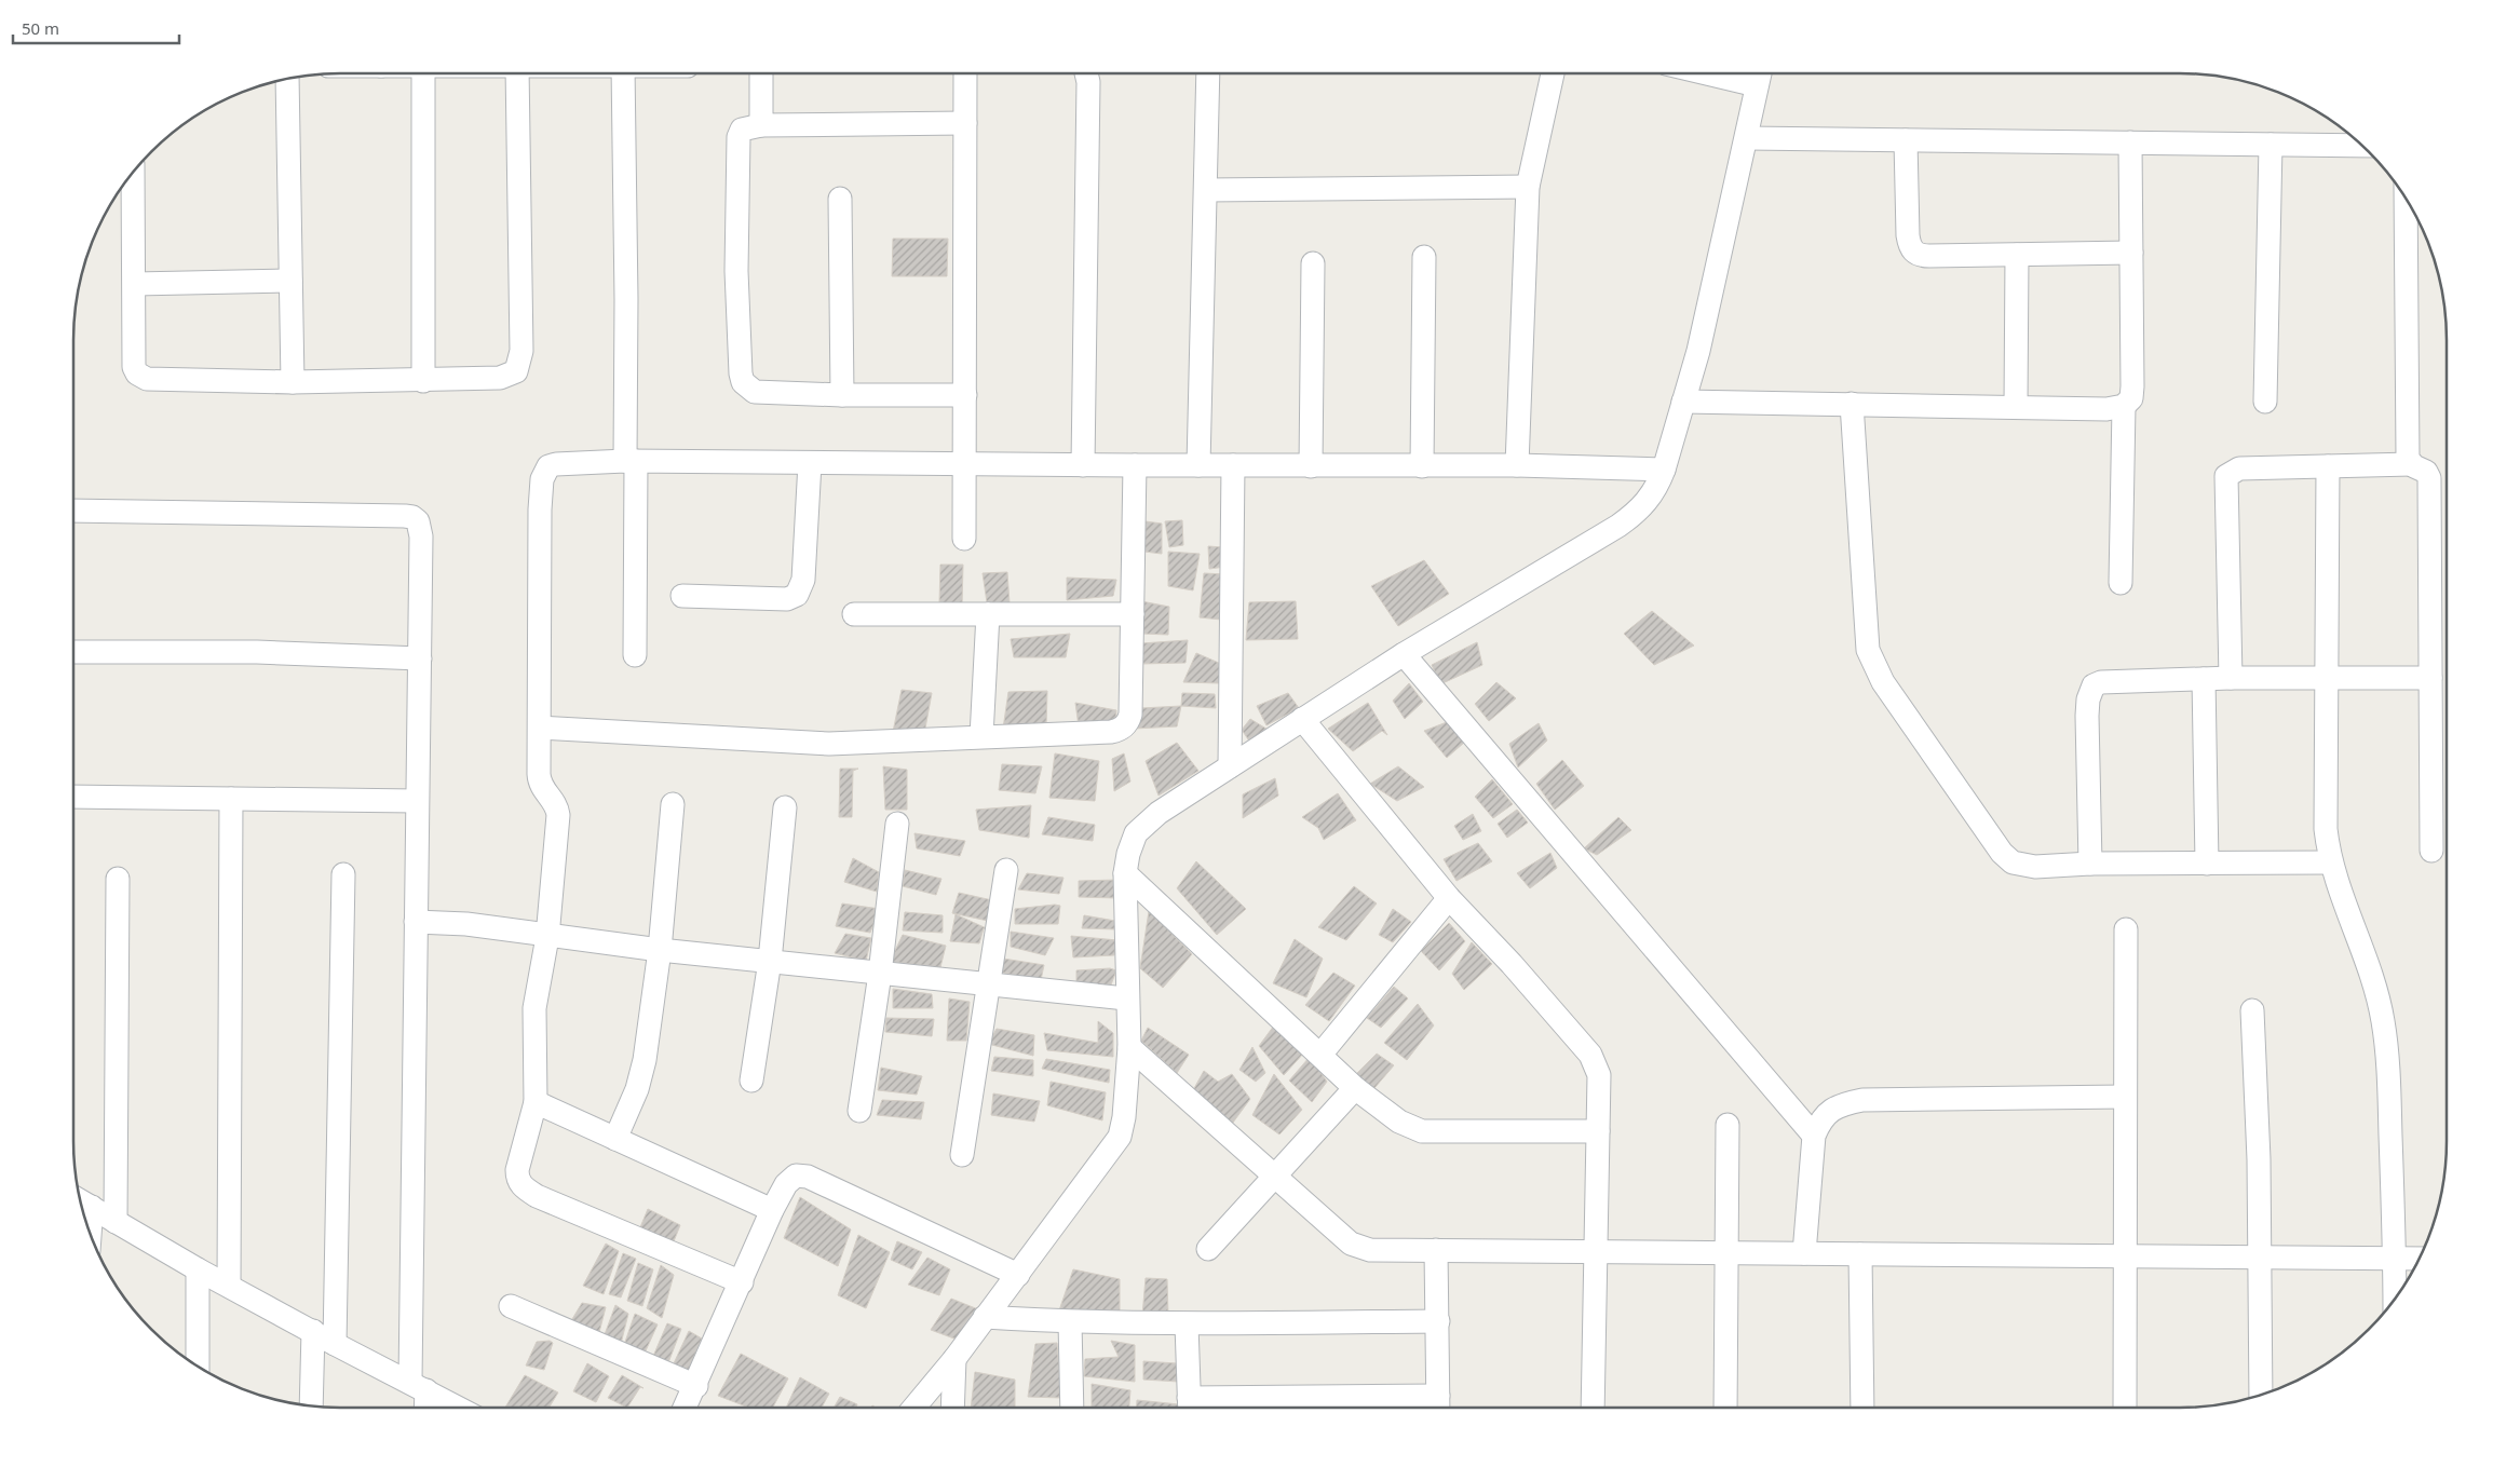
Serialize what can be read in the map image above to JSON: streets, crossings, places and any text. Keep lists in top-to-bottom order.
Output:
{
  "scale_bar": "50 m"
}
